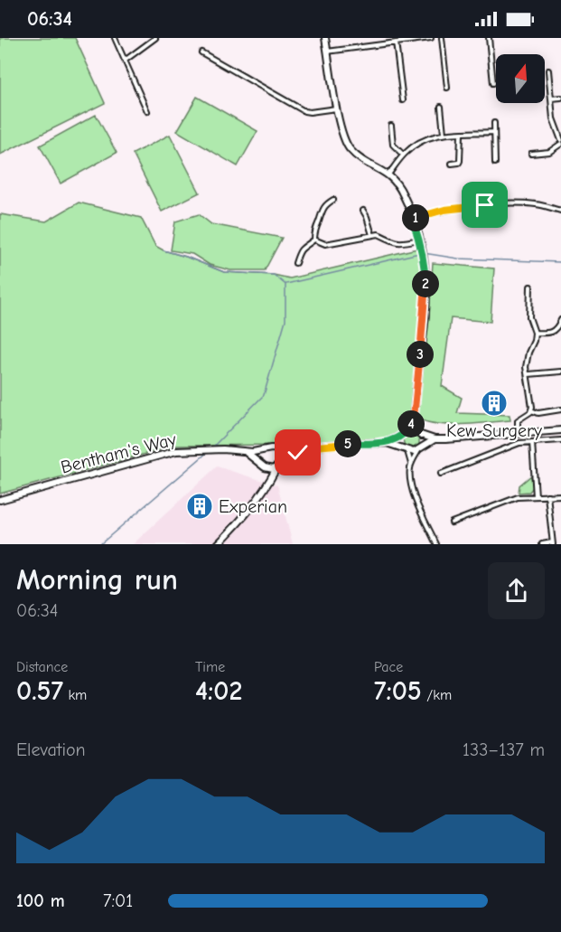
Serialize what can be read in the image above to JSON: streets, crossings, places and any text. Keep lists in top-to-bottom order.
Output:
{
  "streets": {
    "street": ["Bentham's Way"]
  },
  "places": {
    "building": ["Kew Surgery", "Experian"]
  },
  "north": "top",
  "page": {
    "status": "06:34",
    "pins": [
      "1",
      "2",
      "3",
      "4",
      "5"
    ],
    "heading": ["Morning run", "06:34"],
    "stats": [
      ["Distance", "0.57 km"],
      ["Time", "4:02"],
      ["Pace", "7:05 /km"]
    ],
    "chart": ["Elevation", "133–137 m"],
    "list": [
      {
        "name": "100 m",
        "note": "7:01"
      }
    ]
  }
}
